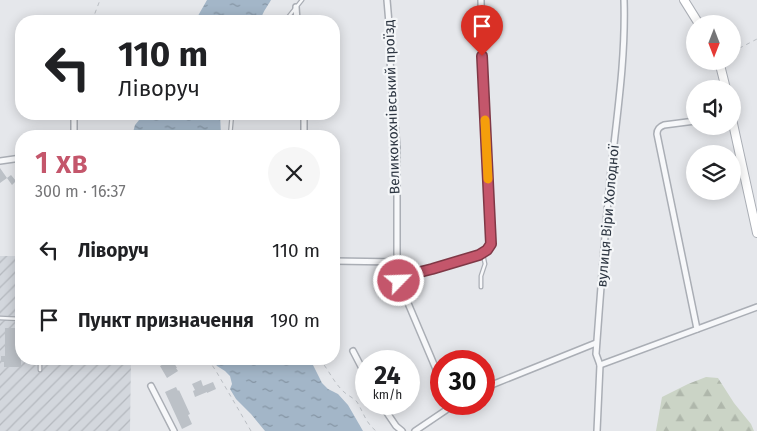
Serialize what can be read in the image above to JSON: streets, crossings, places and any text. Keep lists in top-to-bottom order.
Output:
{
  "streets": {
    "street": ["Великокохнівський проїзд", "вулиця Віри Холодної"]
  },
  "north": "bottom",
  "page": {
    "turn": ["110 m", "Ліворуч"],
    "heading": ["1 хв", "300 m · 16:37"],
    "list": [
      {
        "name": "Ліворуч",
        "value": "110 m"
      },
      {
        "name": "Пункт призначення",
        "value": "190 m"
      }
    ],
    "speed": "24 km/h",
    "limit": "30"
  }
}
